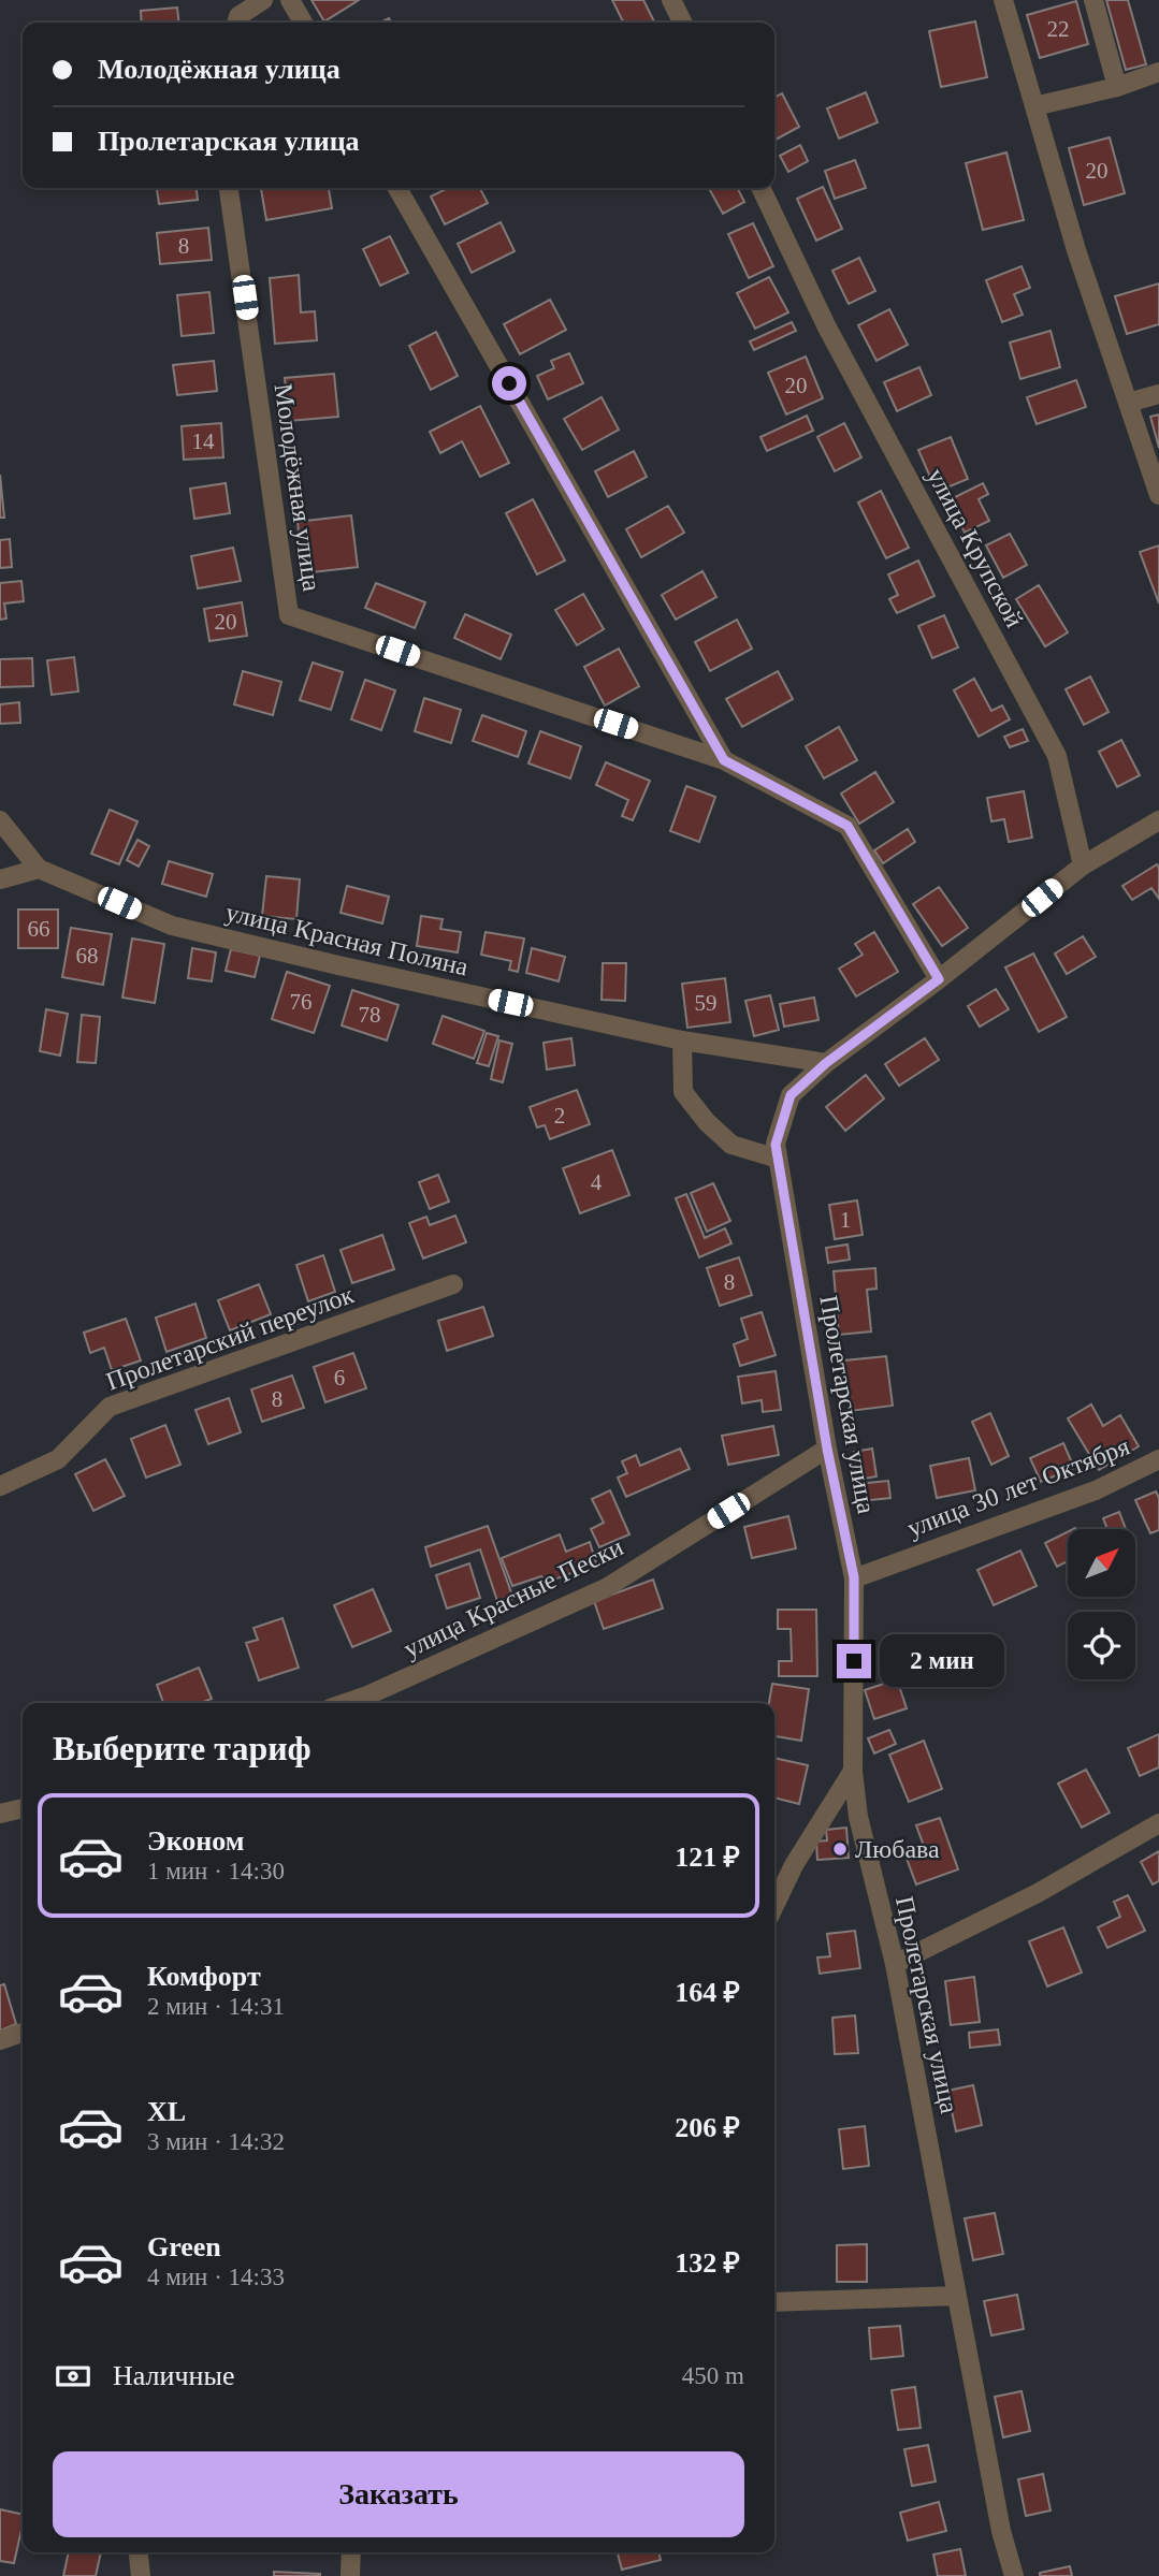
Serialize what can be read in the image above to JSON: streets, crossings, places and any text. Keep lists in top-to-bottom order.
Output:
{
  "streets": {
    "street": [
      "Молодёжная улица",
      "улица Крупской",
      "улица Красная Поляна",
      "Пролетарский переулок",
      "Пролетарская улица",
      "улица 30 лет Октября",
      "улица Красные Пески"
    ]
  },
  "crossings": [
    ["Молодёжная улица", "Пролетарская улица"],
    ["улица Крупской", "Пролетарская улица"],
    ["улица Красная Поляна", "Пролетарская улица"],
    ["Пролетарская улица", "улица 30 лет Октября"],
    ["Пролетарская улица", "улица Красные Пески"]
  ],
  "places": ["Любава"],
  "house_numbers": [
    "22",
    "20",
    "8",
    "20",
    "14",
    "20",
    "66",
    "68",
    "76",
    "59",
    "78",
    "2",
    "4",
    "1",
    "8",
    "6",
    "8"
  ],
  "north": "top right",
  "page": {
    "banner": ["Молодёжная улица", "Пролетарская улица"],
    "bubble": "2 мин",
    "heading": "Выберите тариф",
    "list": [
      {
        "name": "Эконом",
        "note": "1 мин · 14:30",
        "value": "121 ₽"
      },
      {
        "name": "Комфорт",
        "note": "2 мин · 14:31",
        "value": "164 ₽"
      },
      {
        "name": "XL",
        "note": "3 мин · 14:32",
        "value": "206 ₽"
      },
      {
        "name": "Green",
        "note": "4 мин · 14:33",
        "value": "132 ₽"
      }
    ],
    "pay": ["Наличные", "450 m"],
    "buttons": "Заказать"
  }
}
